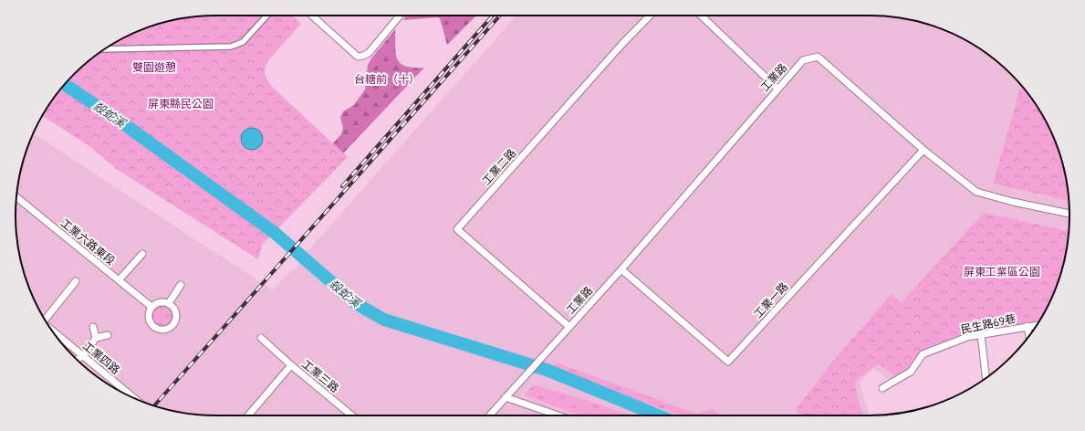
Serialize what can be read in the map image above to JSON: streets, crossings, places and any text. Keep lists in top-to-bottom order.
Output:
{
  "streets": {
    "street": [
      "工業路",
      "工業二路",
      "工業六路東段",
      "工業一路",
      "民生路69巷",
      "工業四路",
      "工業三路"
    ]
  },
  "crossings": [
    ["工業路", "工業二路"],
    ["工業路", "工業一路"]
  ],
  "water": ["殺蛇溪"],
  "parks": [
    "雙園遊憩",
    "台糖前（十）",
    "屏東縣民公園",
    "屏東工業區公園"
  ]
}
